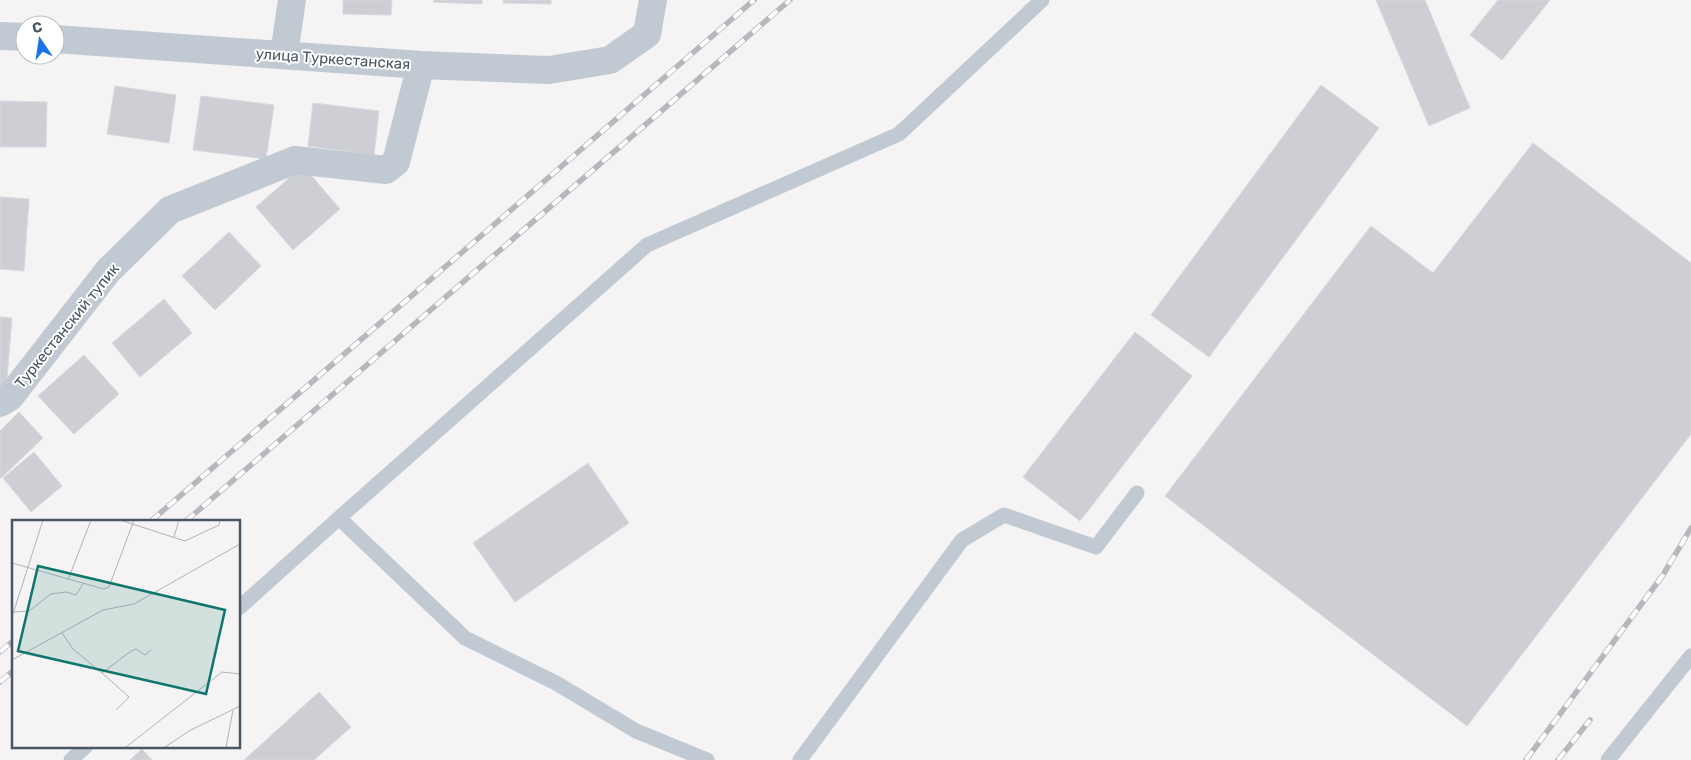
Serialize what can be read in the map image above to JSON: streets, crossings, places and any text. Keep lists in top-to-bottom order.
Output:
{
  "streets": {
    "street": ["улица Туркестанская", "Туркестанский тупик"]
  },
  "crossings": [
    ["улица Туркестанская", "Туркестанский тупик"]
  ],
  "north": "top"
}
